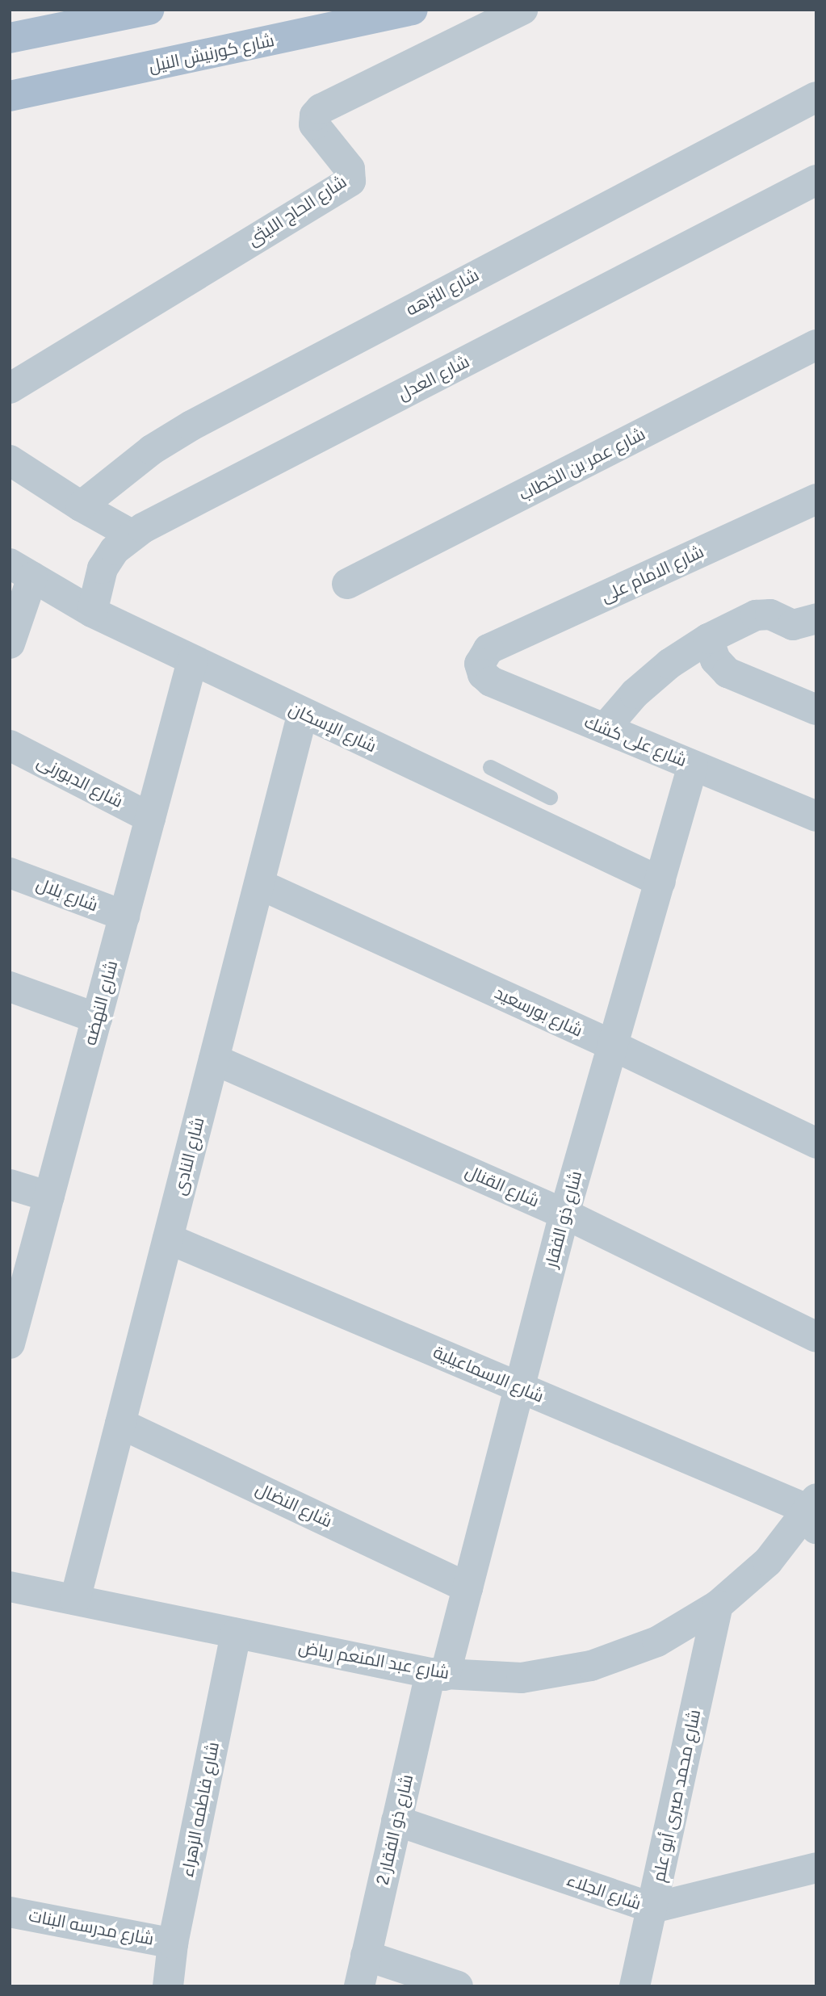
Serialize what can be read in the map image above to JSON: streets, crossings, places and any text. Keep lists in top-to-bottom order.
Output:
{
  "streets": {
    "main road": ["شارع كورنيش النيل"],
    "street": [
      "شارع الحاج الليثى",
      "شارع النزهه",
      "شارع العدل",
      "شارع عمر بن الخطاب",
      "شارع الامام على",
      "شارع الإسكان",
      "شارع على كشك",
      "شارع الدبورنى",
      "شارع بلال",
      "شارع النهضه",
      "شارع بورسعيد",
      "شارع النادى",
      "شارع القنال",
      "شارع ذو الفقار",
      "شارع الاسماعيلية",
      "شارع النضال",
      "شارع عبد المنعم رياض",
      "شارع محمد صبرى أبو علم",
      "شارع فاطمه الزهراء",
      "شارع ذو الفقار 2",
      "شارع الجلاء",
      "شارع مدرسه البنات"
    ]
  },
  "crossings": [
    ["شارع العدل", "شارع الإسكان"],
    ["شارع الامام على", "شارع على كشك"],
    ["شارع الإسكان", "شارع النهضه"],
    ["شارع الإسكان", "شارع النادى"],
    ["شارع الإسكان", "شارع ذو الفقار"],
    ["شارع على كشك", "شارع ذو الفقار"],
    ["شارع الدبورنى", "شارع النهضه"],
    ["شارع بلال", "شارع النهضه"],
    ["شارع بورسعيد", "شارع النادى"],
    ["شارع بورسعيد", "شارع ذو الفقار"],
    ["شارع النادى", "شارع القنال"],
    ["شارع النادى", "شارع الاسماعيلية"],
    ["شارع النادى", "شارع النضال"],
    ["شارع النادى", "شارع عبد المنعم رياض"],
    ["شارع القنال", "شارع ذو الفقار"],
    ["شارع ذو الفقار", "شارع الاسماعيلية"],
    ["شارع ذو الفقار", "شارع النضال"],
    ["شارع ذو الفقار", "شارع عبد المنعم رياض"],
    ["شارع ذو الفقار", "شارع ذو الفقار 2"],
    ["شارع الاسماعيلية", "شارع عبد المنعم رياض"],
    ["شارع عبد المنعم رياض", "شارع محمد صبرى أبو علم"],
    ["شارع عبد المنعم رياض", "شارع فاطمه الزهراء"],
    ["شارع عبد المنعم رياض", "شارع ذو الفقار 2"],
    ["شارع محمد صبرى أبو علم", "شارع الجلاء"],
    ["شارع فاطمه الزهراء", "شارع مدرسه البنات"],
    ["شارع ذو الفقار 2", "شارع الجلاء"]
  ]
}
